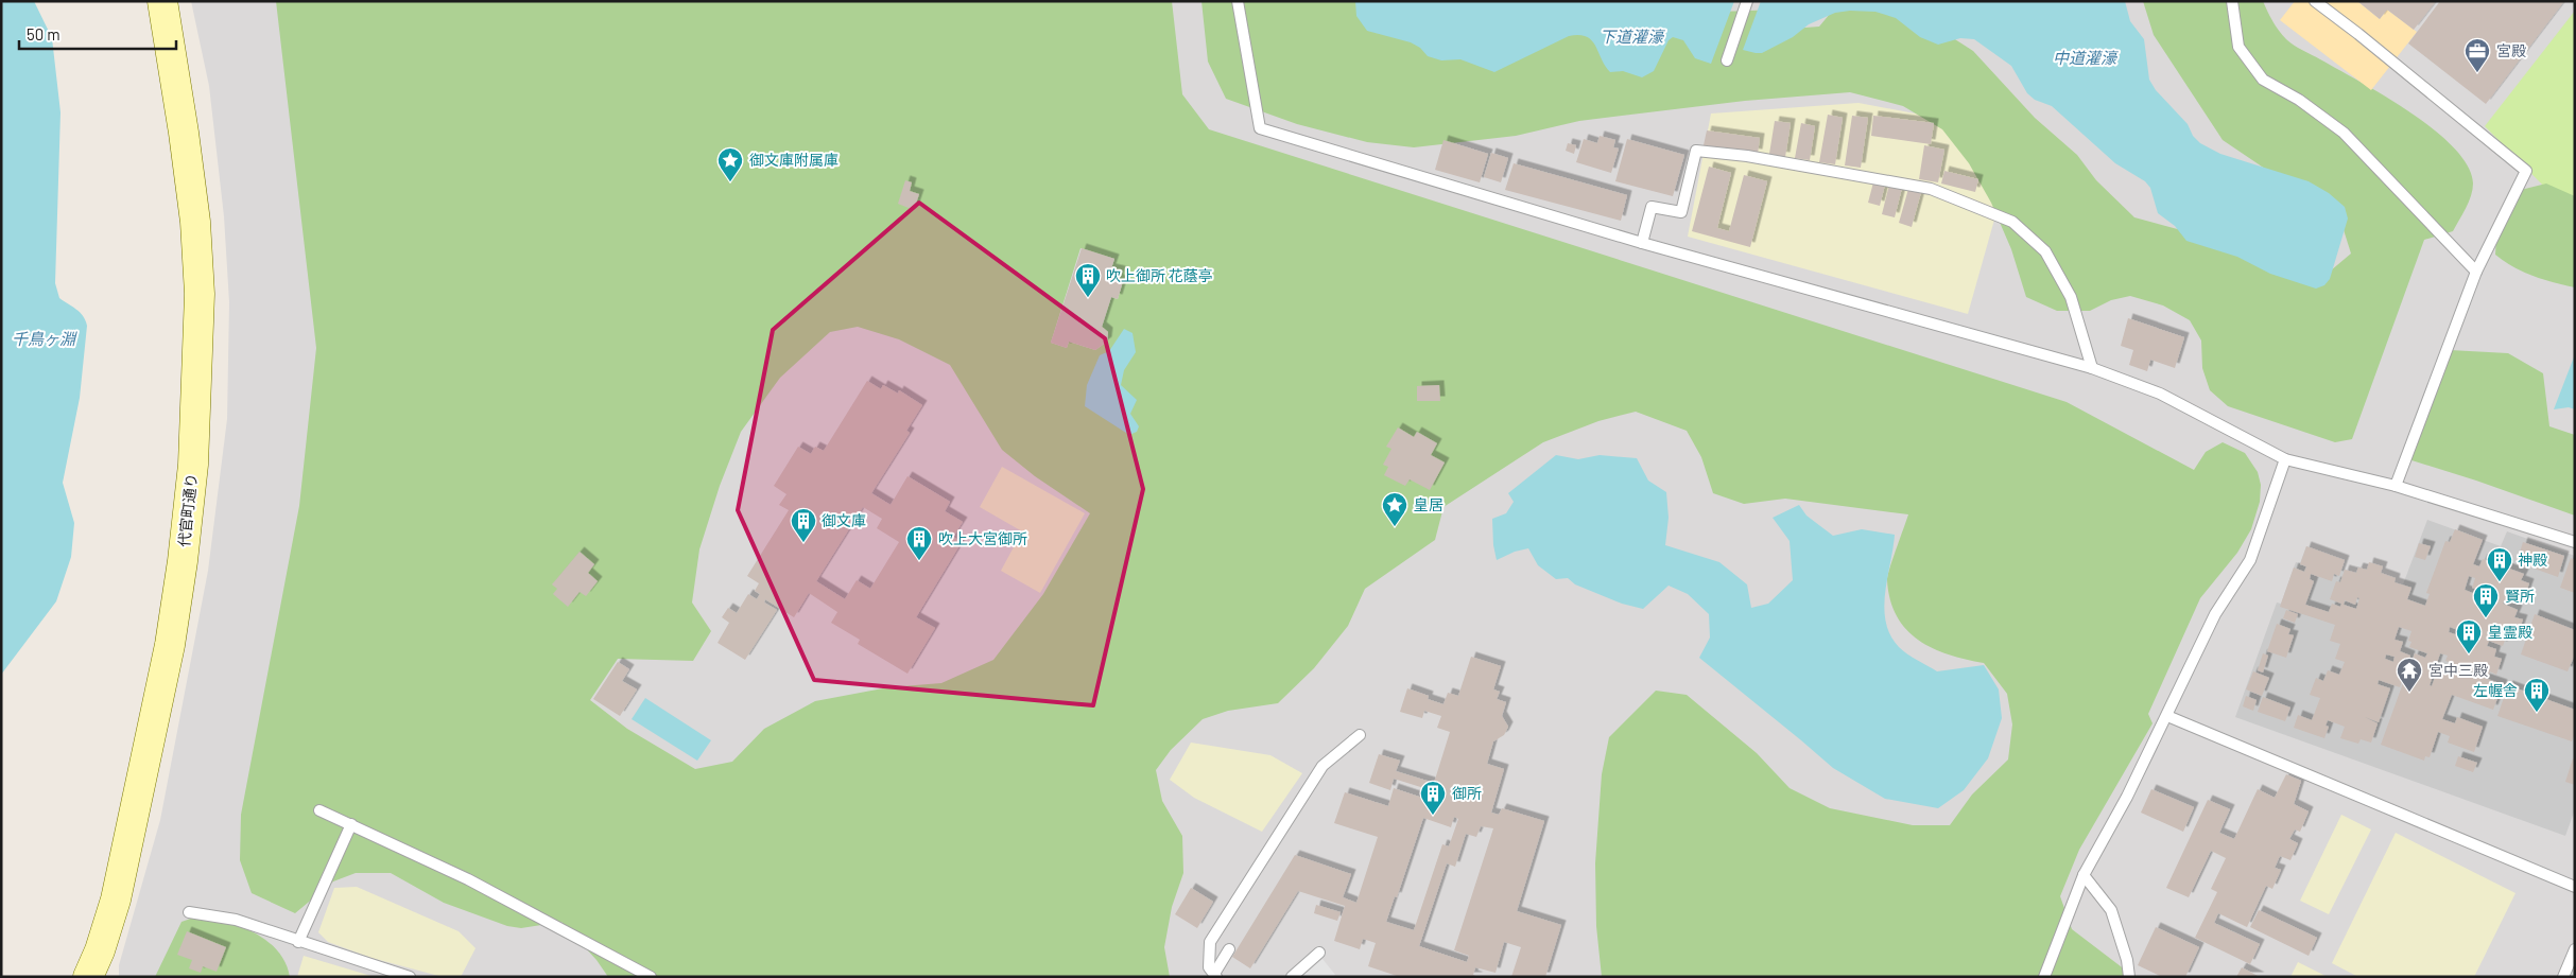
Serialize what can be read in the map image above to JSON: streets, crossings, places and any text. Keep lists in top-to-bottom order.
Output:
{
  "streets": {
    "street": ["代官町通り"]
  },
  "water": ["下道灌濠", "中道灌濠", "千鳥ヶ淵"],
  "places": {
    "office": ["宮殿"],
    "place": ["御文庫附属庫", "皇居"],
    "building": [
      "吹上御所 花蔭亭",
      "御文庫",
      "吹上大宮御所",
      "神殿",
      "賢所",
      "皇霊殿",
      "左幄舎",
      "御所"
    ],
    "temple": ["宮中三殿"]
  },
  "scale_bar": "50 m"
}
